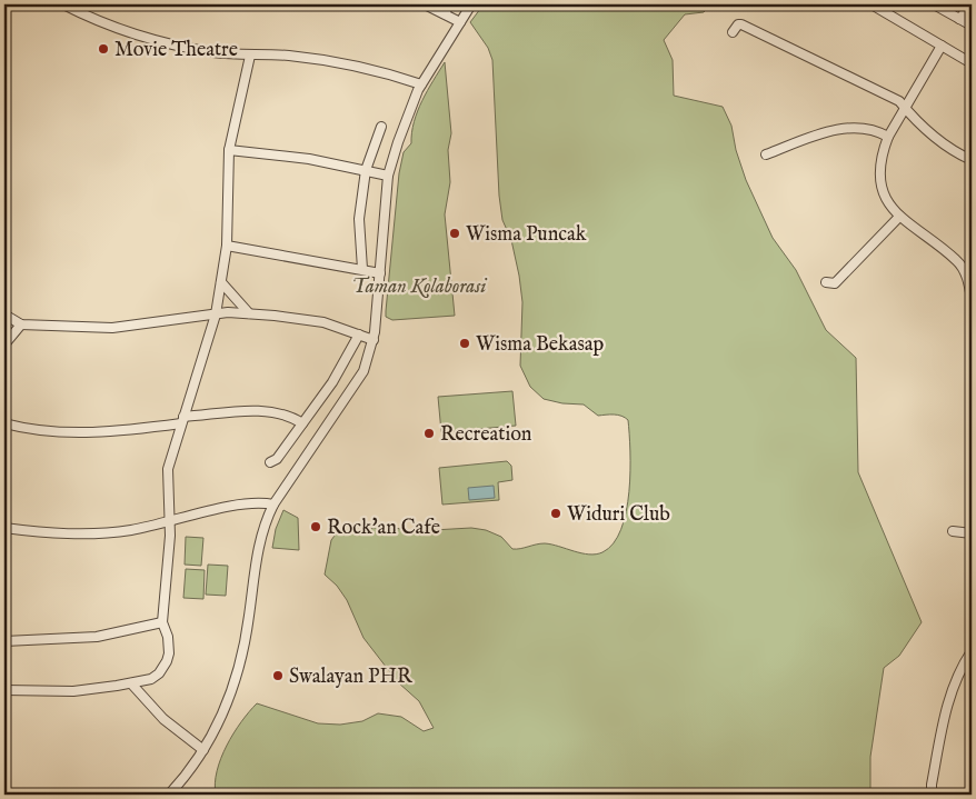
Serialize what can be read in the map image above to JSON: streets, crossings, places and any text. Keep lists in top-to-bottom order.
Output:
{
  "parks": ["Taman Kolaborasi"],
  "places": [
    "Movie Theatre",
    "Wisma Puncak",
    "Wisma Bekasap",
    "Recreation",
    "Widuri Club",
    "Rock'an Cafe",
    "Swalayan PHR"
  ]
}
